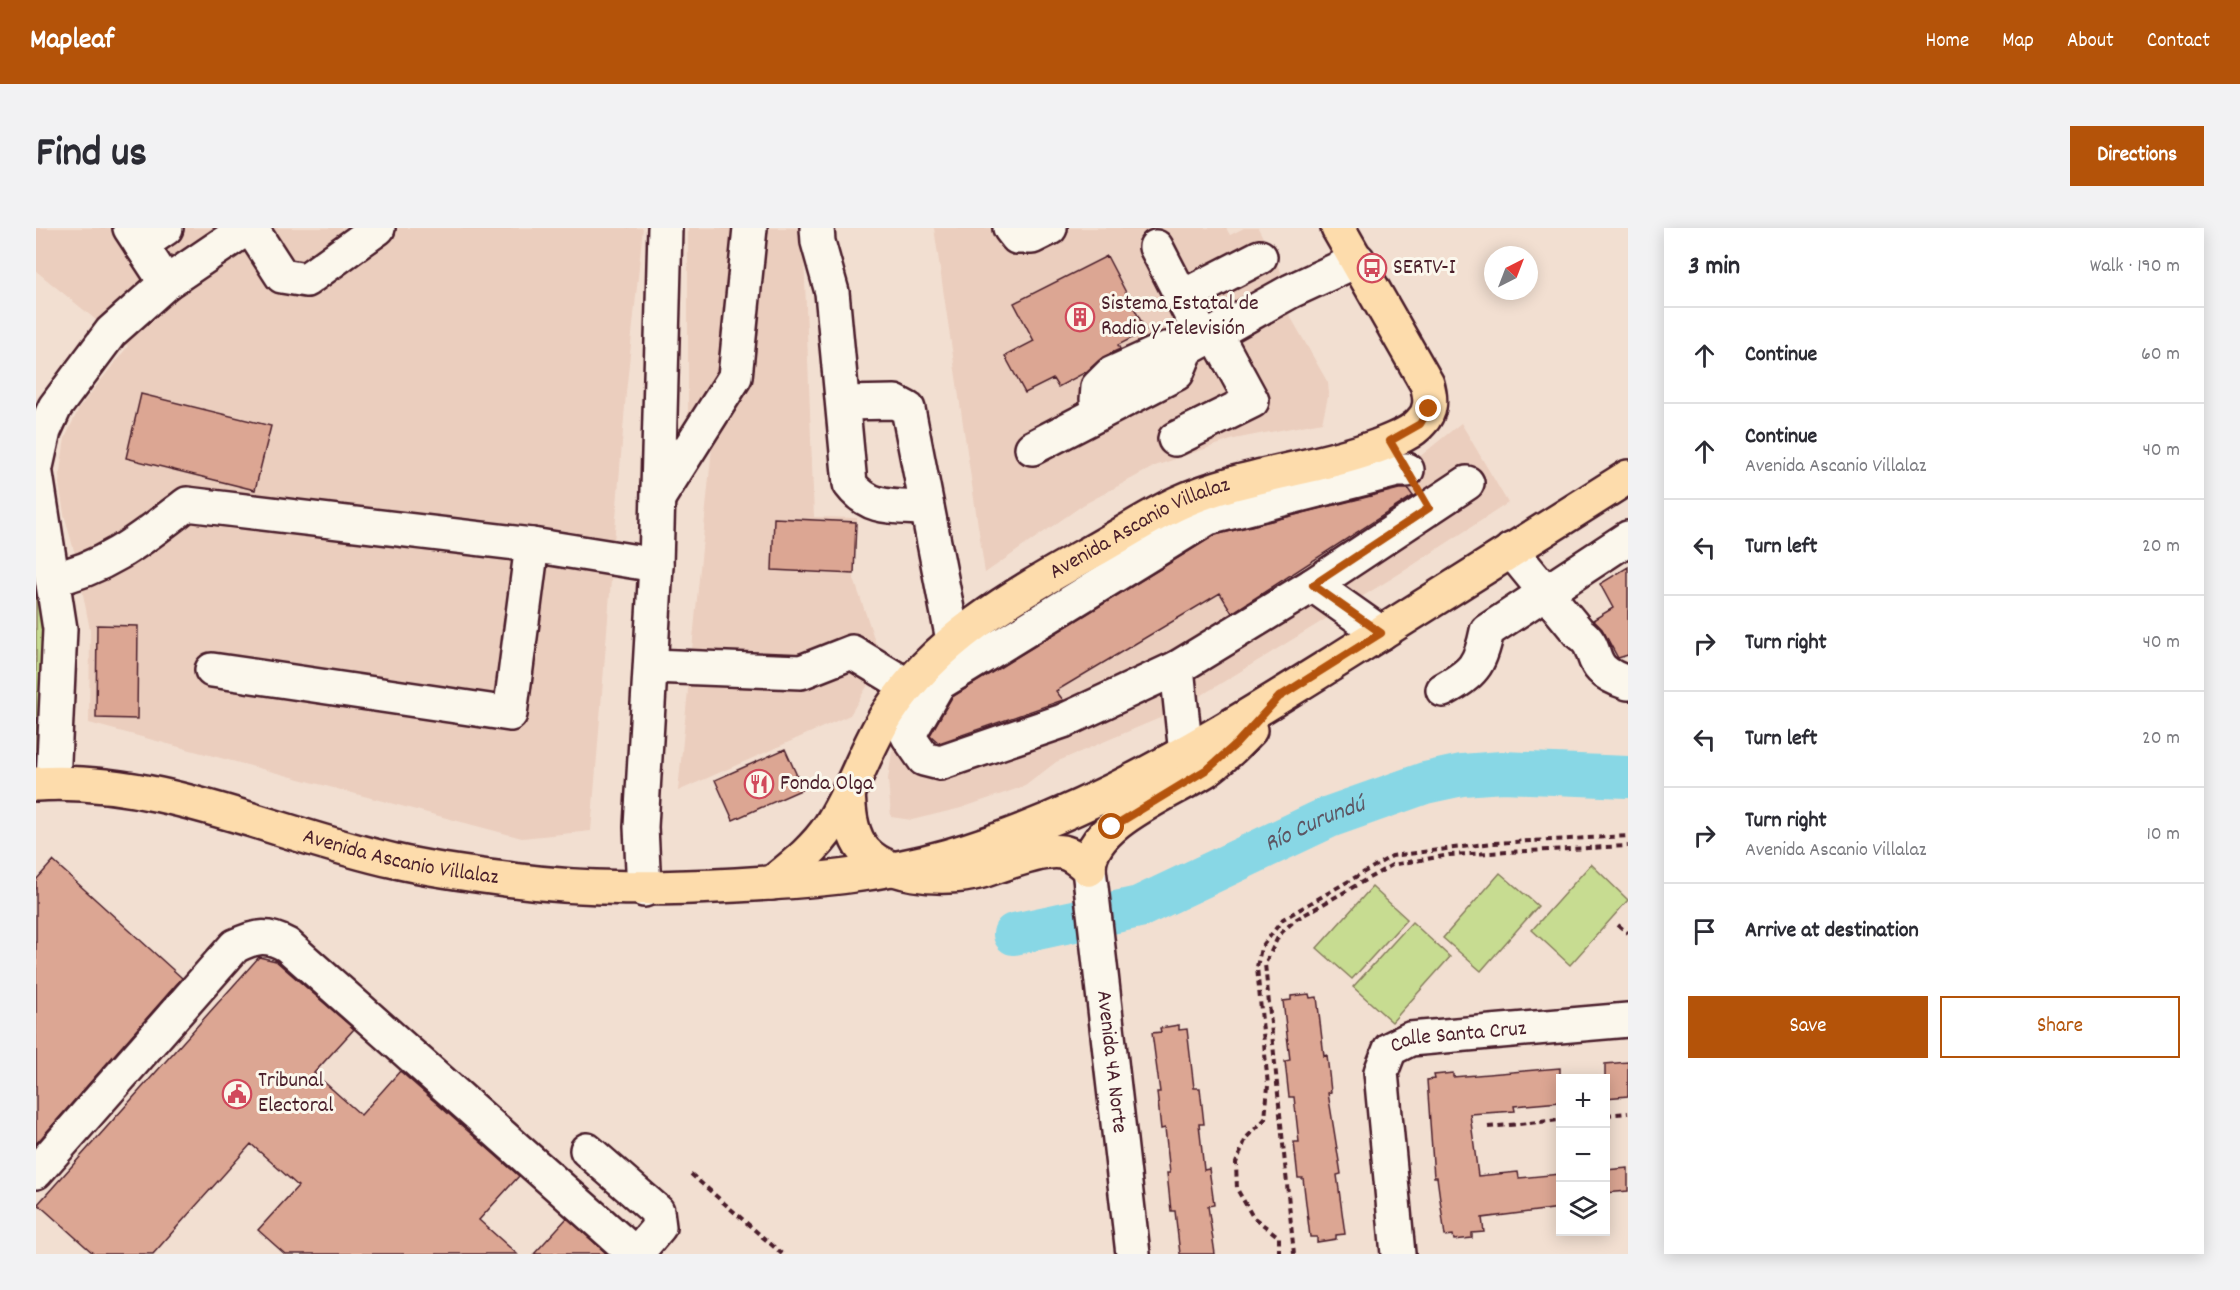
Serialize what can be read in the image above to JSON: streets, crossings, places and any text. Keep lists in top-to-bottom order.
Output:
{
  "streets": {
    "main road": ["Avenida Ascanio Villalaz"],
    "street": ["Calle Santa Cruz", "Avenida 4A Norte"]
  },
  "water": ["Río Curundú"],
  "places": {
    "bus stop": ["SERTV-I"],
    "building": ["Sistema Estatal de Radio y Televisión"],
    "restaurant": ["Fonda Olga"],
    "public building": ["Tribunal Electoral"]
  },
  "north": "top right",
  "page": {
    "header": "Mapleaf",
    "nav": [
      "Home",
      "Map",
      "About",
      "Contact"
    ],
    "title": "Find us",
    "buttons": [
      "Directions",
      ["Save", "Share"]
    ],
    "heading": ["3 min", "Walk · 190 m"],
    "list": [
      ["Continue", "60 m"],
      ["Continue", "Avenida Ascanio Villalaz", "40 m"],
      ["Turn left", "20 m"],
      ["Turn right", "40 m"],
      ["Turn left", "20 m"],
      ["Turn right", "Avenida Ascanio Villalaz", "10 m"],
      "Arrive at destination"
    ],
    "map_buttons": ["+", "−"]
  }
}
